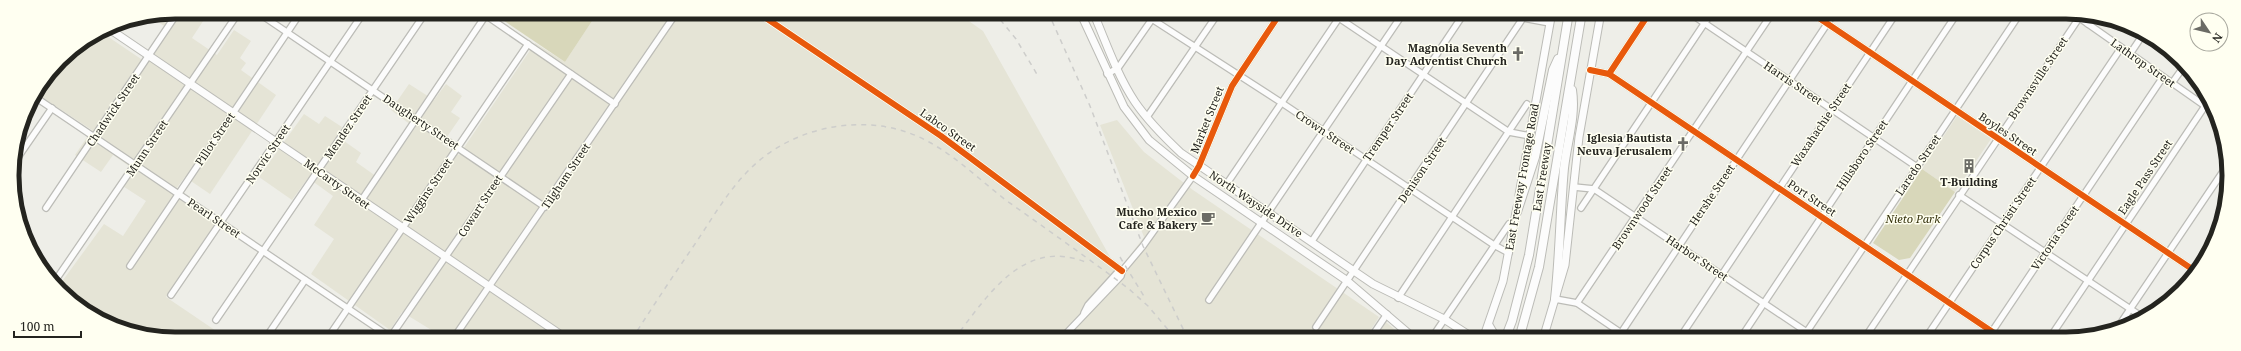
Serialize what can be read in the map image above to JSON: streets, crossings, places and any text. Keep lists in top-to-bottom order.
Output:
{
  "streets": {
    "highway": ["East Freeway"],
    "main road": ["East Freeway Frontage Road", "McCarty Street", "North Wayside Drive"],
    "street": [
      "Lathrop Street",
      "Brownsville Street",
      "Harris Street",
      "Chadwick Street",
      "Market Street",
      "Daugherty Street",
      "Waxahachie Street",
      "Mendez Street",
      "Tremper Street",
      "Labco Street",
      "Crown Street",
      "Boyles Street",
      "Pillot Street",
      "Munn Street",
      "Norvic Street",
      "Hillsboro Street",
      "Laredo Street",
      "Denison Street",
      "Tilgham Street",
      "Eagle Pass Street",
      "Wiggins Street",
      "Hershe Street",
      "Port Street",
      "Cowart Street",
      "Brownwood Street",
      "Pearl Street",
      "Corpus Christi Street",
      "Victoria Street",
      "Harbor Street"
    ]
  },
  "crossings": [
    ["Lathrop Street", "Eagle Pass Street"],
    ["Lathrop Street", "Corpus Christi Street"],
    ["Lathrop Street", "Victoria Street"],
    ["Brownsville Street", "Boyles Street"],
    ["Brownsville Street", "Port Street"],
    ["Harris Street", "Waxahachie Street"],
    ["Harris Street", "Hillsboro Street"],
    ["Harris Street", "Laredo Street"],
    ["Harris Street", "Hershe Street"],
    ["Harris Street", "Brownwood Street"],
    ["Chadwick Street", "McCarty Street"],
    ["Chadwick Street", "Pearl Street"],
    ["Market Street", "Labco Street"],
    ["Market Street", "Crown Street"],
    ["Market Street", "North Wayside Drive"],
    ["Daugherty Street", "Mendez Street"],
    ["Daugherty Street", "Pillot Street"],
    ["Daugherty Street", "Norvic Street"],
    ["Daugherty Street", "Tilgham Street"],
    ["Daugherty Street", "Wiggins Street"],
    ["Daugherty Street", "Cowart Street"],
    ["Waxahachie Street", "Boyles Street"],
    ["Waxahachie Street", "Port Street"],
    ["Waxahachie Street", "Harbor Street"],
    ["Mendez Street", "McCarty Street"],
    ["Mendez Street", "Pearl Street"],
    ["Tremper Street", "Crown Street"],
    ["Tremper Street", "North Wayside Drive"],
    ["Crown Street", "Denison Street"],
    ["Crown Street", "East Freeway Frontage Road"],
    ["Boyles Street", "Hillsboro Street"],
    ["Boyles Street", "Laredo Street"],
    ["Boyles Street", "Eagle Pass Street"],
    ["Boyles Street", "Hershe Street"],
    ["Boyles Street", "Corpus Christi Street"],
    ["Boyles Street", "Victoria Street"],
    ["Pillot Street", "McCarty Street"],
    ["Pillot Street", "Pearl Street"],
    ["Munn Street", "McCarty Street"],
    ["Munn Street", "Pearl Street"],
    ["Norvic Street", "McCarty Street"],
    ["Norvic Street", "Pearl Street"],
    ["Hillsboro Street", "Port Street"],
    ["Hillsboro Street", "Harbor Street"],
    ["Laredo Street", "Port Street"],
    ["Laredo Street", "Harbor Street"],
    ["Denison Street", "North Wayside Drive"],
    ["Tilgham Street", "McCarty Street"],
    ["McCarty Street", "Wiggins Street"],
    ["McCarty Street", "Cowart Street"],
    ["Wiggins Street", "Pearl Street"],
    ["Hershe Street", "Port Street"],
    ["Hershe Street", "Harbor Street"],
    ["Port Street", "Brownwood Street"],
    ["Port Street", "Corpus Christi Street"],
    ["Port Street", "Victoria Street"],
    ["Brownwood Street", "Harbor Street"]
  ],
  "parks": ["Nieto Park"],
  "places": {
    "church": ["Magnolia Seventh Day Adventist Church", "Iglesia Bautista Neuva Jerusalem"],
    "building": ["T-Building"],
    "cafe": ["Mucho Mexico Cafe & Bakery"]
  },
  "scale_bar": "100 m",
  "north": "bottom right"
}
